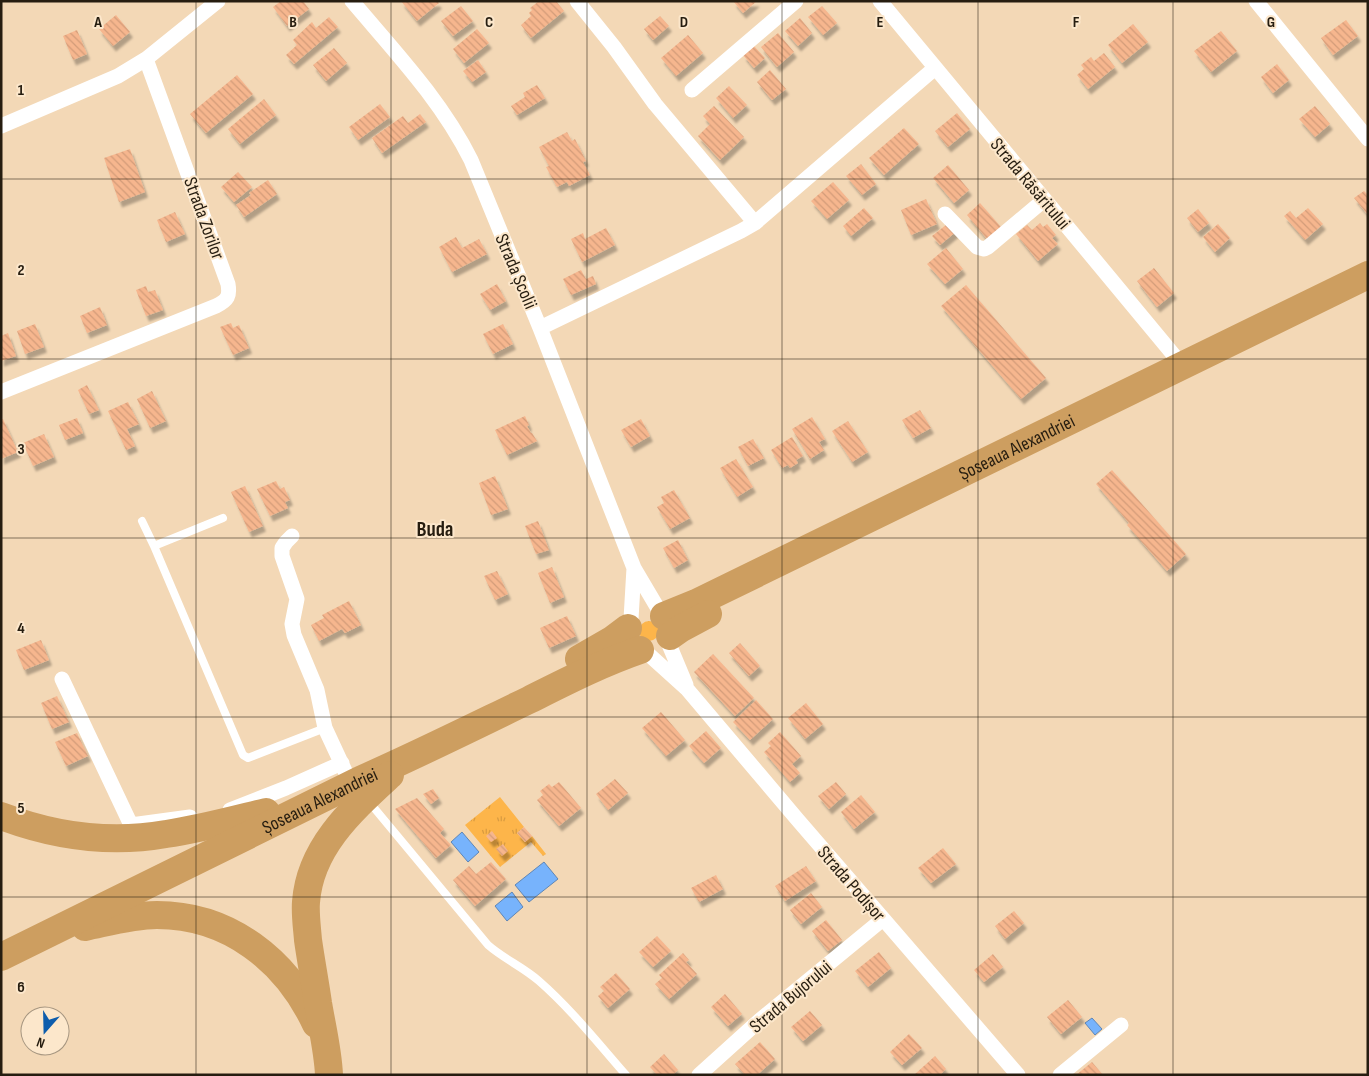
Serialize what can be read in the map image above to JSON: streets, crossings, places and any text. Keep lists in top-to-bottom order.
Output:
{
  "streets": {
    "highway": ["Șoseaua Alexandriei"],
    "street": [
      "Strada Răsăritului",
      "Strada Zorilor",
      "Strada Școlii",
      "Strada Podișor",
      "Strada Bujorului"
    ]
  },
  "crossings": [
    ["Strada Răsăritului", "Șoseaua Alexandriei"],
    ["Strada Școlii", "Șoseaua Alexandriei"],
    ["Strada Școlii", "Strada Podișor"],
    ["Șoseaua Alexandriei", "Strada Podișor"],
    ["Strada Podișor", "Strada Bujorului"]
  ],
  "districts": ["Buda"],
  "north": "bottom",
  "grid": {
    "columns": [
      "A",
      "B",
      "C",
      "D",
      "E",
      "F",
      "G"
    ],
    "rows": [
      "1",
      "2",
      "3",
      "4",
      "5",
      "6"
    ]
  }
}
